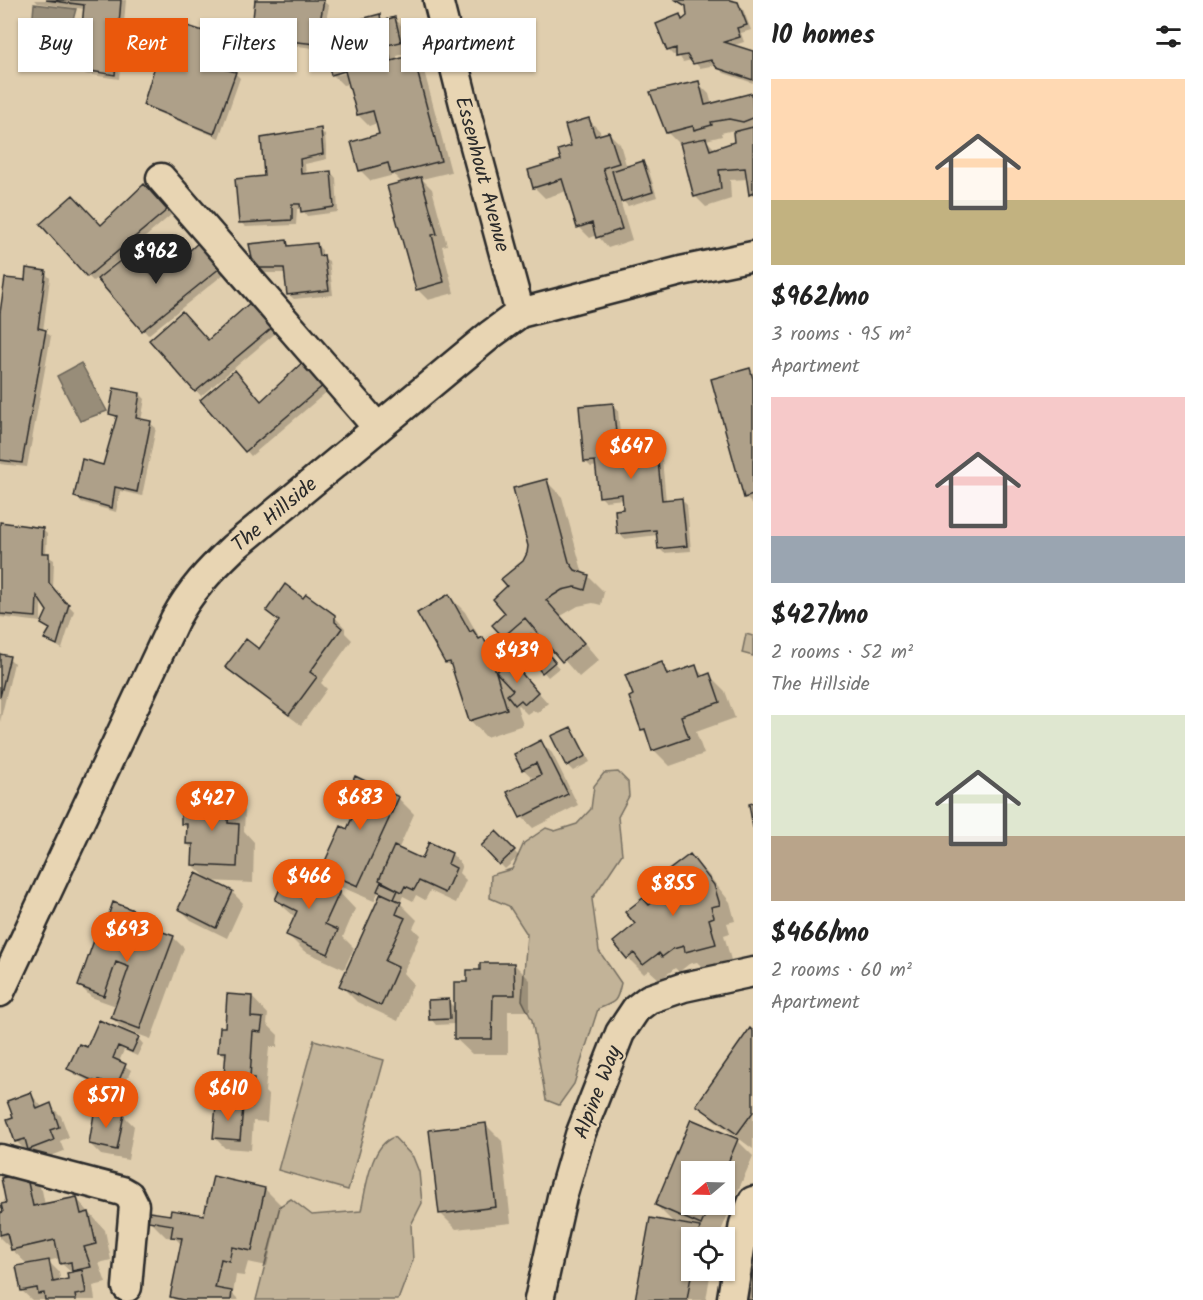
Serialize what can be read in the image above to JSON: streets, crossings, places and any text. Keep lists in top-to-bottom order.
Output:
{
  "streets": {
    "street": ["Essenhout Avenue", "The Hillside", "Alpine Way"]
  },
  "crossings": [
    ["Essenhout Avenue", "The Hillside"]
  ],
  "north": "left",
  "page": {
    "heading": "10 homes",
    "chip": [
      "Buy",
      "Rent",
      "Filters",
      "New",
      "Apartment"
    ],
    "list": [
      {
        "name": "$962/mo",
        "note": "3 rooms · 95 m² · Apartment"
      },
      {
        "name": "$427/mo",
        "note": "2 rooms · 52 m² · The Hillside"
      },
      {
        "name": "$466/mo",
        "note": "2 rooms · 60 m² · Apartment"
      }
    ],
    "price": [
      "$962",
      "$647",
      "$439",
      "$683",
      "$427",
      "$466",
      "$855",
      "$693",
      "$610",
      "$571"
    ]
  }
}
